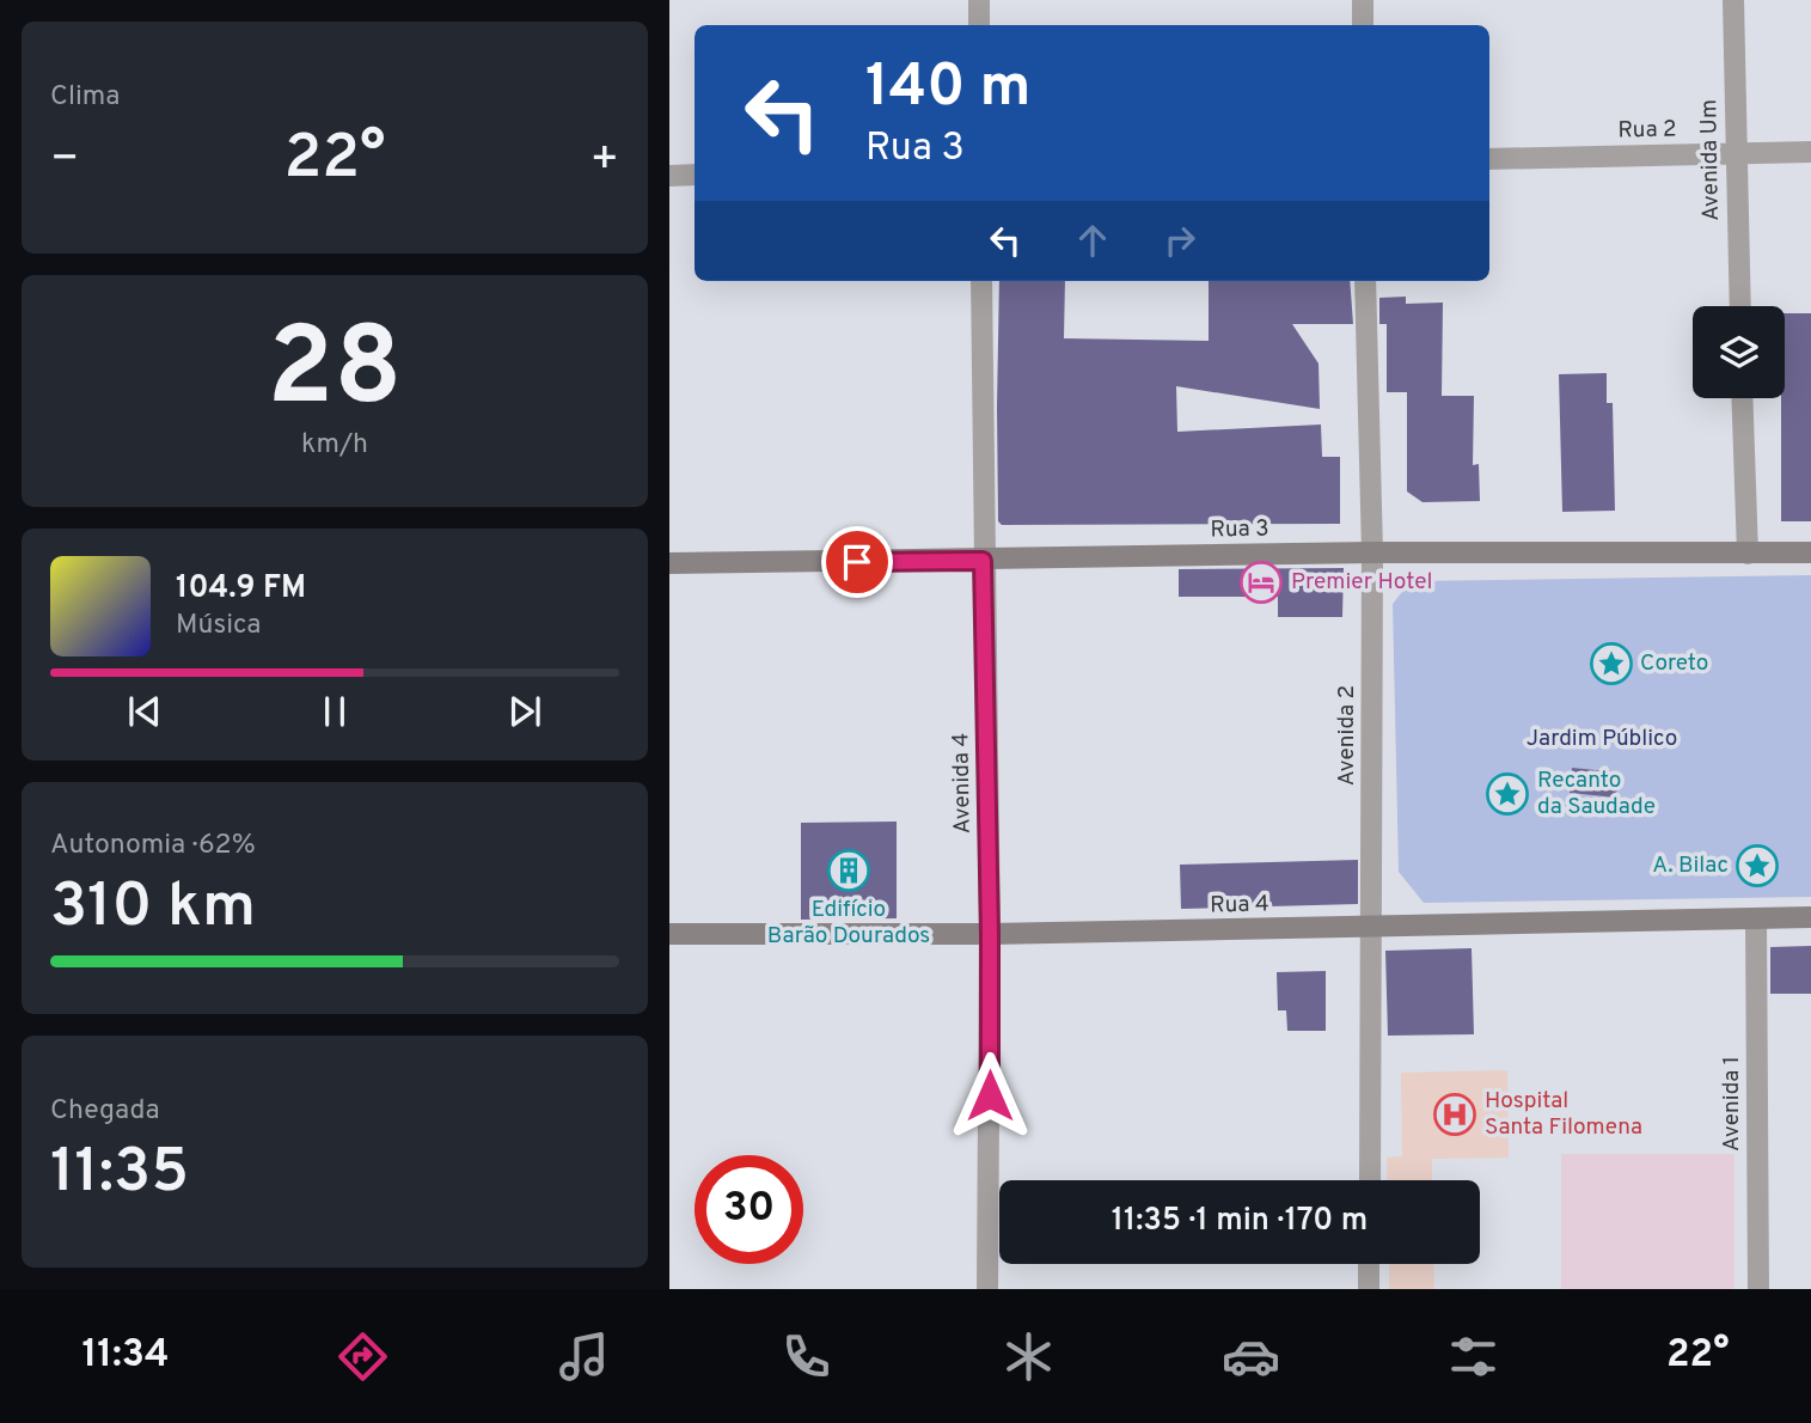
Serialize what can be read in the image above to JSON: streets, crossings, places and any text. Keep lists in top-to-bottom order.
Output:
{
  "streets": {
    "main road": ["Rua 3", "Rua 4"],
    "street": [
      "Rua 2",
      "Avenida Um",
      "Avenida 2",
      "Avenida 4",
      "Avenida 1"
    ]
  },
  "crossings": [
    ["Rua 2", "Avenida Um"],
    ["Rua 3", "Avenida 2"],
    ["Rua 3", "Avenida 4"],
    ["Avenida 2", "Rua 4"],
    ["Avenida 4", "Rua 4"],
    ["Rua 4", "Avenida 1"]
  ],
  "parks": ["Jardim Público"],
  "places": {
    "hotel": ["Premier Hotel"],
    "place": ["Coreto", "Recanto da Saudade", "A. Bilac"],
    "building": ["Edifício Barão Dourados"],
    "hospital": ["Hospital Santa Filomena"]
  },
  "page": {
    "tile": [
      "Clima",
      ["28", "km/h"],
      ["Autonomia · 62%", "310 km"],
      ["Chegada", "11:35"]
    ],
    "turn": ["140 m", "Rua 3"],
    "heat": ["−", "22°", "+"],
    "song": ["104.9 FM", "Música"],
    "limit": "30",
    "trip": "11:35 · 1 min · 170 m",
    "tabs": ["11:34", "22°"]
  }
}
